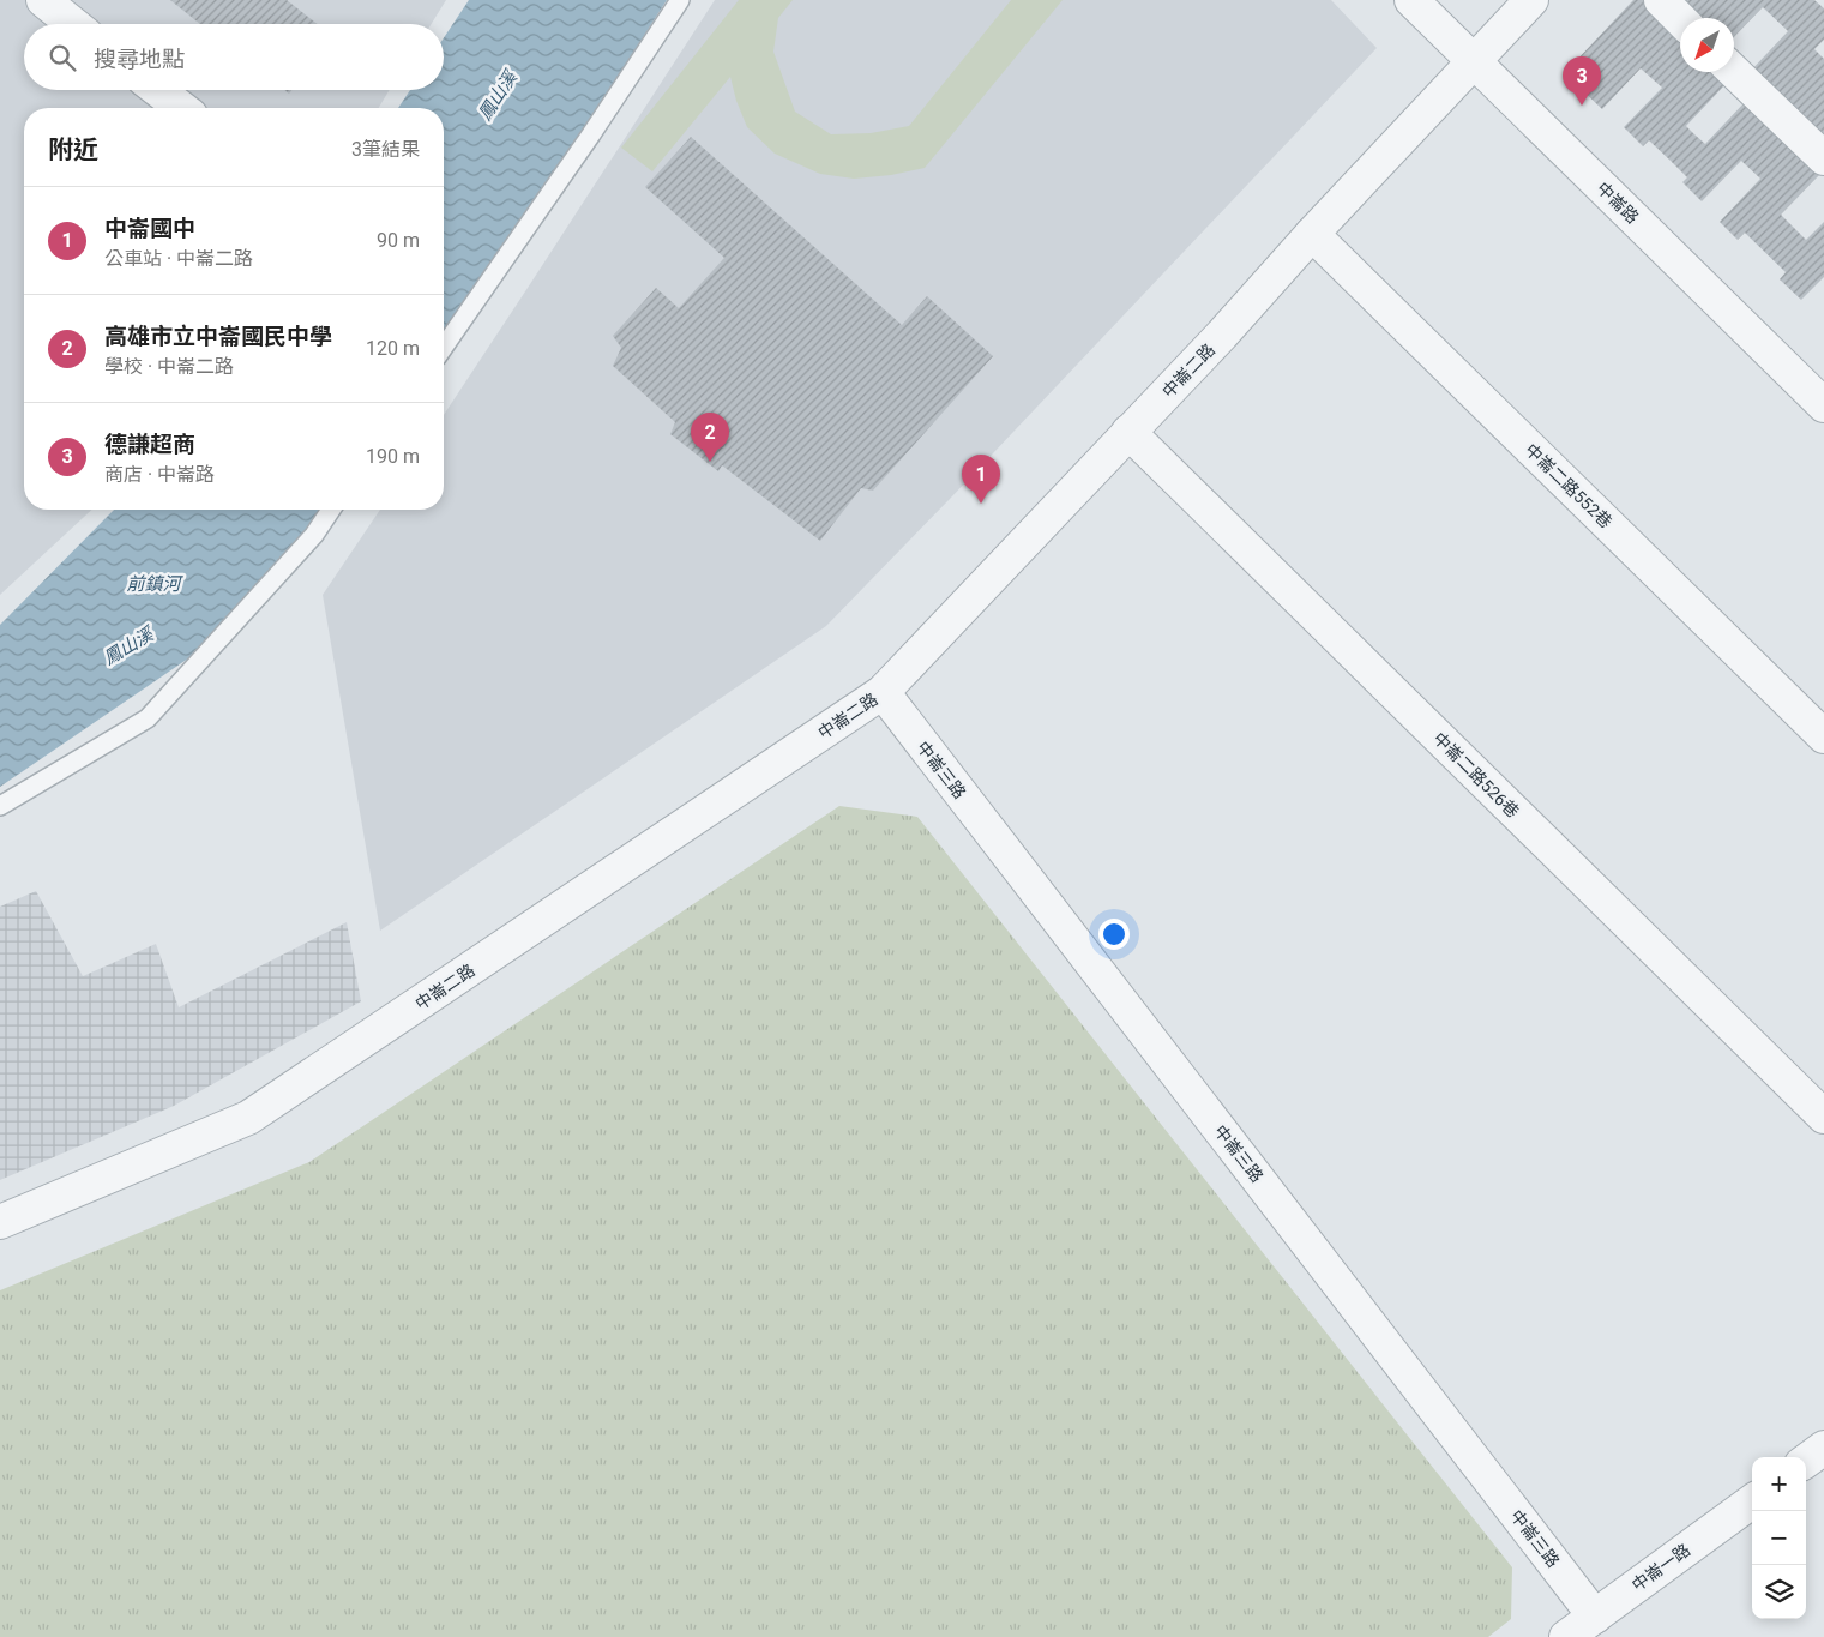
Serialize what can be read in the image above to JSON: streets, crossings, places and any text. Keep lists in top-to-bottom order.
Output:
{
  "streets": {
    "street": [
      "中崙路",
      "中崙二路",
      "中崙二路552巷",
      "中崙三路",
      "中崙二路526巷",
      "中崙一路"
    ]
  },
  "crossings": [
    ["中崙路", "中崙二路"],
    ["中崙二路", "中崙二路552巷"],
    ["中崙二路", "中崙三路"],
    ["中崙二路", "中崙二路526巷"],
    ["中崙三路", "中崙一路"]
  ],
  "water": ["鳳山溪", "前鎮河"],
  "north": "bottom left",
  "page": {
    "search": "搜尋地點",
    "pins": ["3", "2", "1"],
    "heading": ["附近", "3筆結果"],
    "list": [
      {
        "mark": "1",
        "name": "中崙國中",
        "note": "公車站 · 中崙二路",
        "value": "90 m"
      },
      {
        "mark": "2",
        "name": "高雄市立中崙國民中學",
        "note": "學校 · 中崙二路",
        "value": "120 m"
      },
      {
        "mark": "3",
        "name": "德謙超商",
        "note": "商店 · 中崙路",
        "value": "190 m"
      }
    ],
    "map_buttons": ["+", "−"]
  }
}
